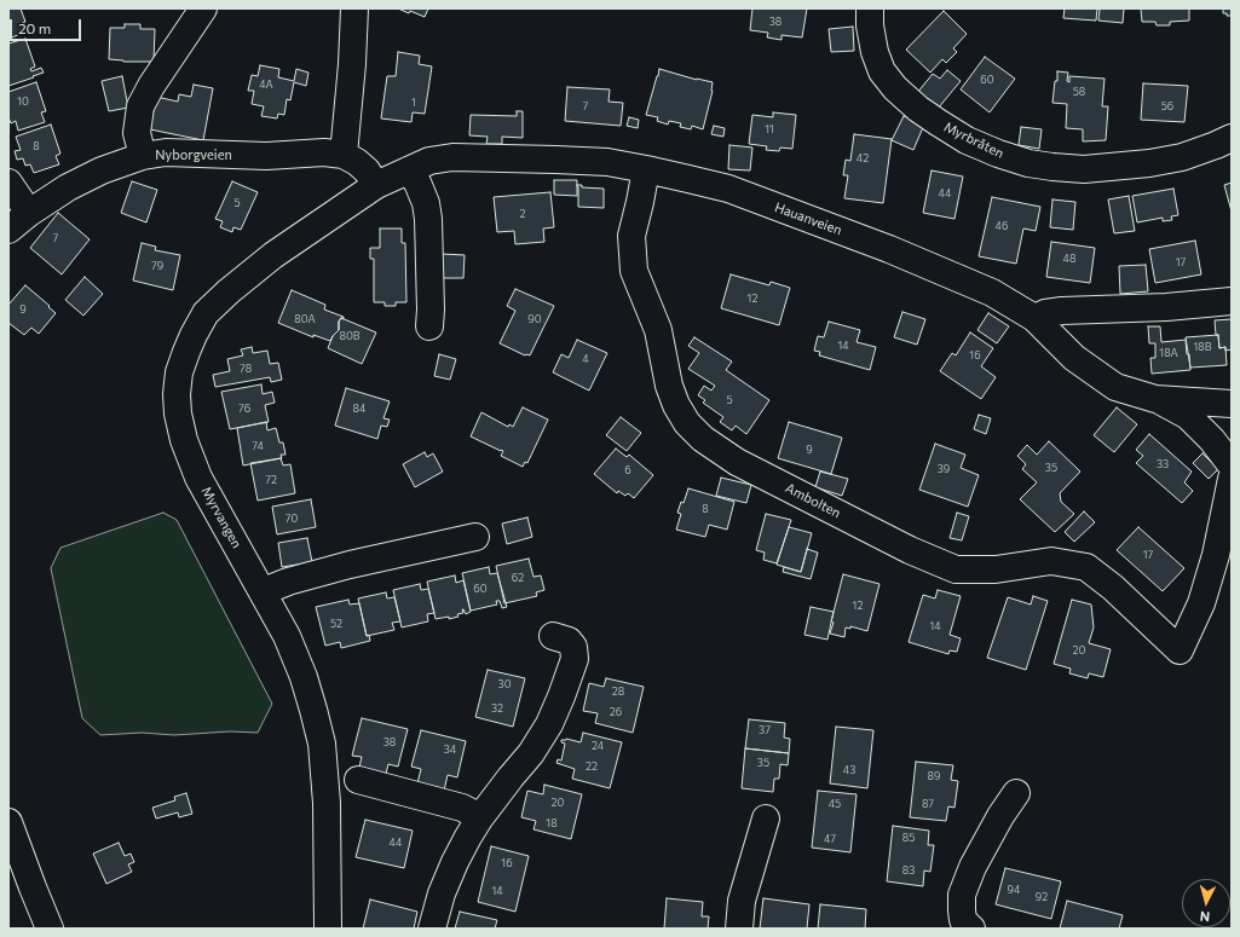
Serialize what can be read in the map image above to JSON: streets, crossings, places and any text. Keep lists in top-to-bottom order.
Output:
{
  "streets": {
    "street": [
      "Myrbråten",
      "Nyborgveien",
      "Hauanveien",
      "Ambolten",
      "Myrvangen"
    ]
  },
  "crossings": [
    ["Nyborgveien", "Hauanveien"],
    ["Nyborgveien", "Myrvangen"],
    ["Hauanveien", "Ambolten"],
    ["Hauanveien", "Myrvangen"]
  ],
  "house_numbers": [
    "38",
    "60",
    "4A",
    "58",
    "10",
    "1",
    "7",
    "56",
    "11",
    "8",
    "42",
    "44",
    "5",
    "2",
    "46",
    "7",
    "48",
    "17",
    "79",
    "12",
    "9",
    "80A",
    "90",
    "80B",
    "14",
    "18B",
    "18A",
    "16",
    "4",
    "78",
    "5",
    "76",
    "84",
    "74",
    "9",
    "33",
    "35",
    "39",
    "6",
    "72",
    "8",
    "70",
    "17",
    "62",
    "60",
    "12",
    "52",
    "14",
    "20",
    "30",
    "28",
    "32",
    "26",
    "37",
    "38",
    "24",
    "34",
    "35",
    "22",
    "43",
    "89",
    "20",
    "45",
    "87",
    "18",
    "85",
    "47",
    "44",
    "16",
    "83",
    "94",
    "14",
    "92"
  ],
  "scale_bar": "20 m",
  "north": "bottom"
}
